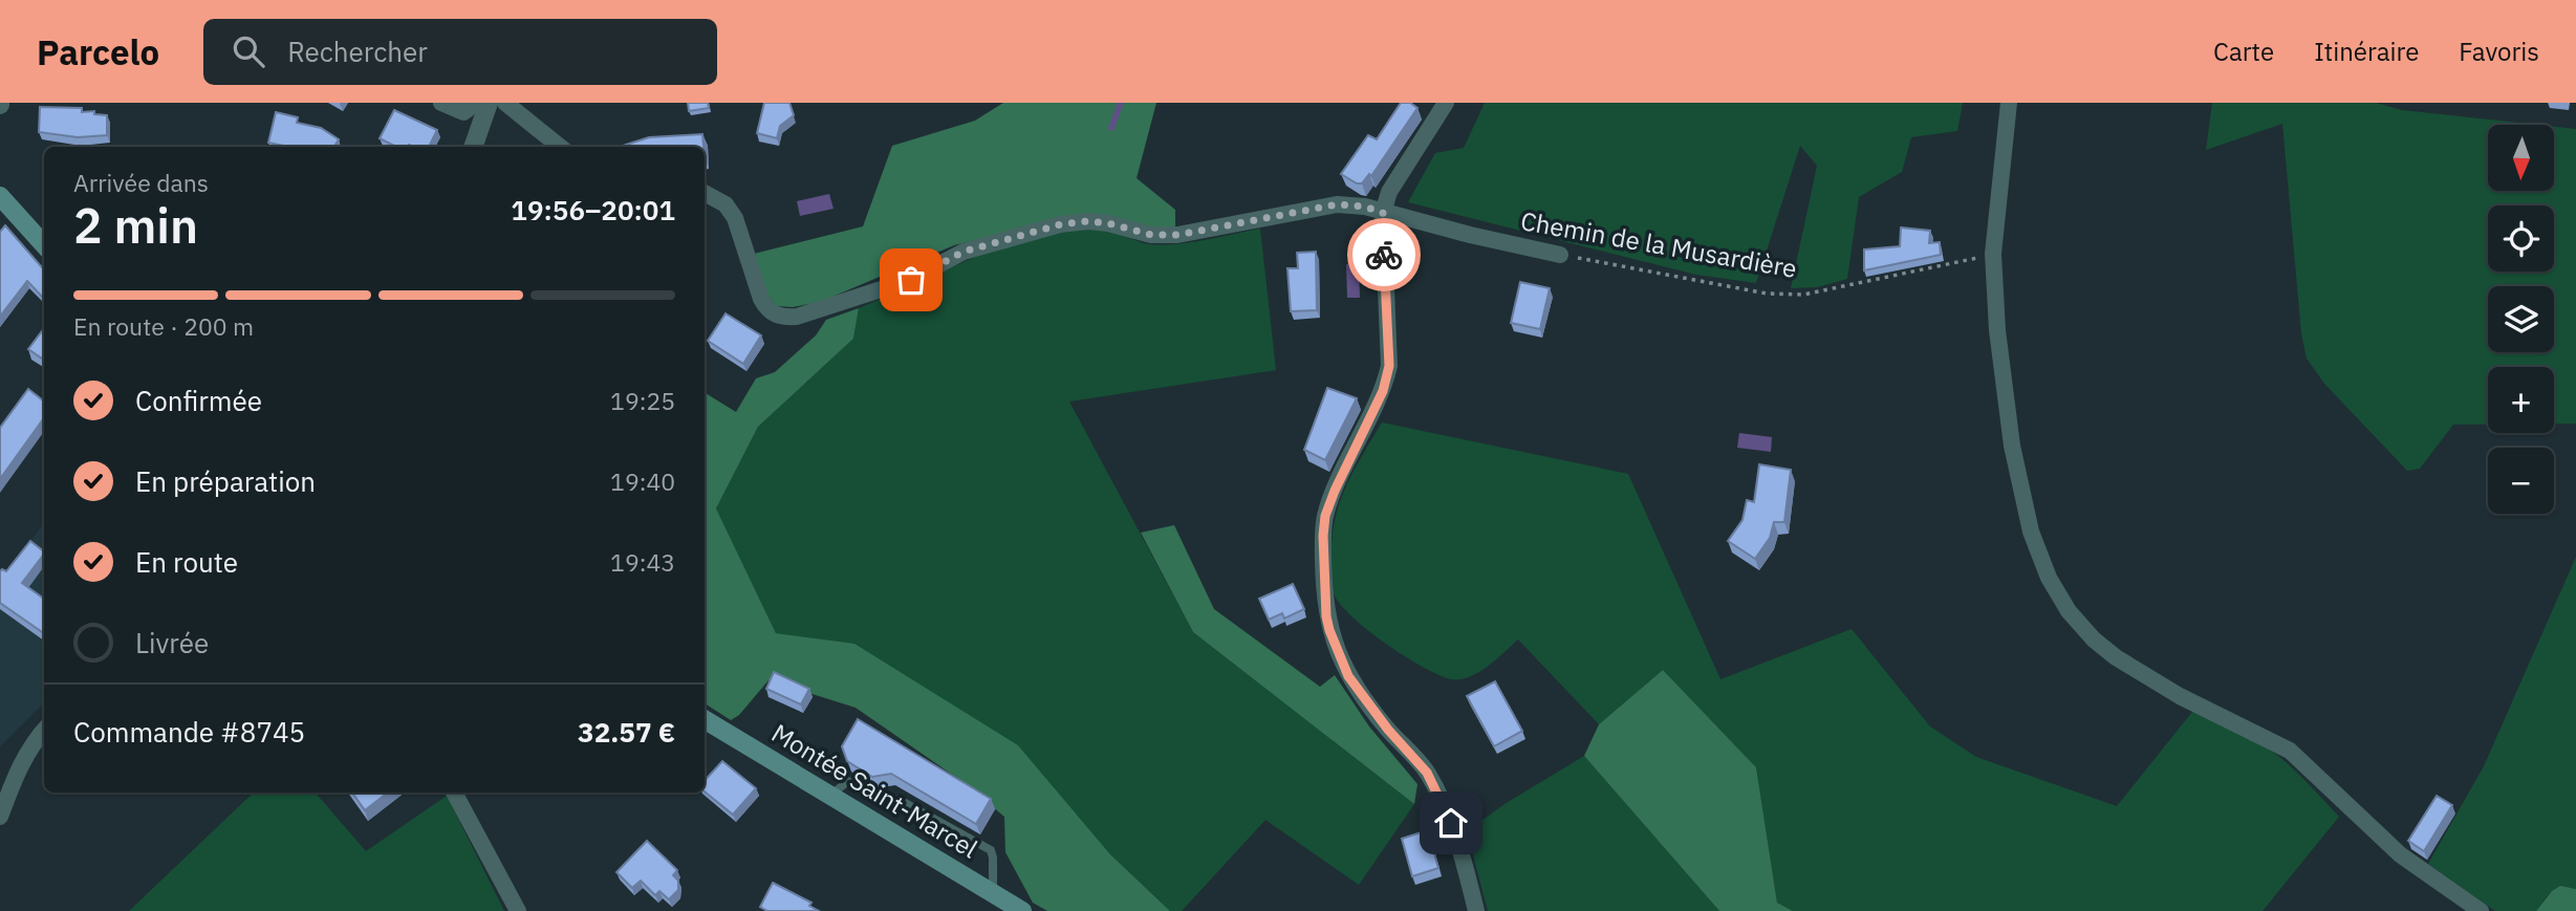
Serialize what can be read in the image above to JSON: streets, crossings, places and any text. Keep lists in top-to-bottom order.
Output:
{
  "streets": {
    "main road": ["Montée Saint-Marcel"],
    "street": ["Chemin de la Musardière"]
  },
  "north": "bottom",
  "page": {
    "header": "Parcelo",
    "search": "Rechercher",
    "nav": ["Carte", "Itinéraire", "Favoris"],
    "map_buttons": ["+", "−"],
    "heading": ["2 min", "Arrivée dans", "19:56–20:01"],
    "panel": ["Commande #8745", "32.57 €"],
    "bar": "En route · 200 m",
    "list": [
      ["Confirmée", "19:25"],
      ["En préparation", "19:40"],
      ["En route", "19:43"],
      "Livrée"
    ]
  }
}
